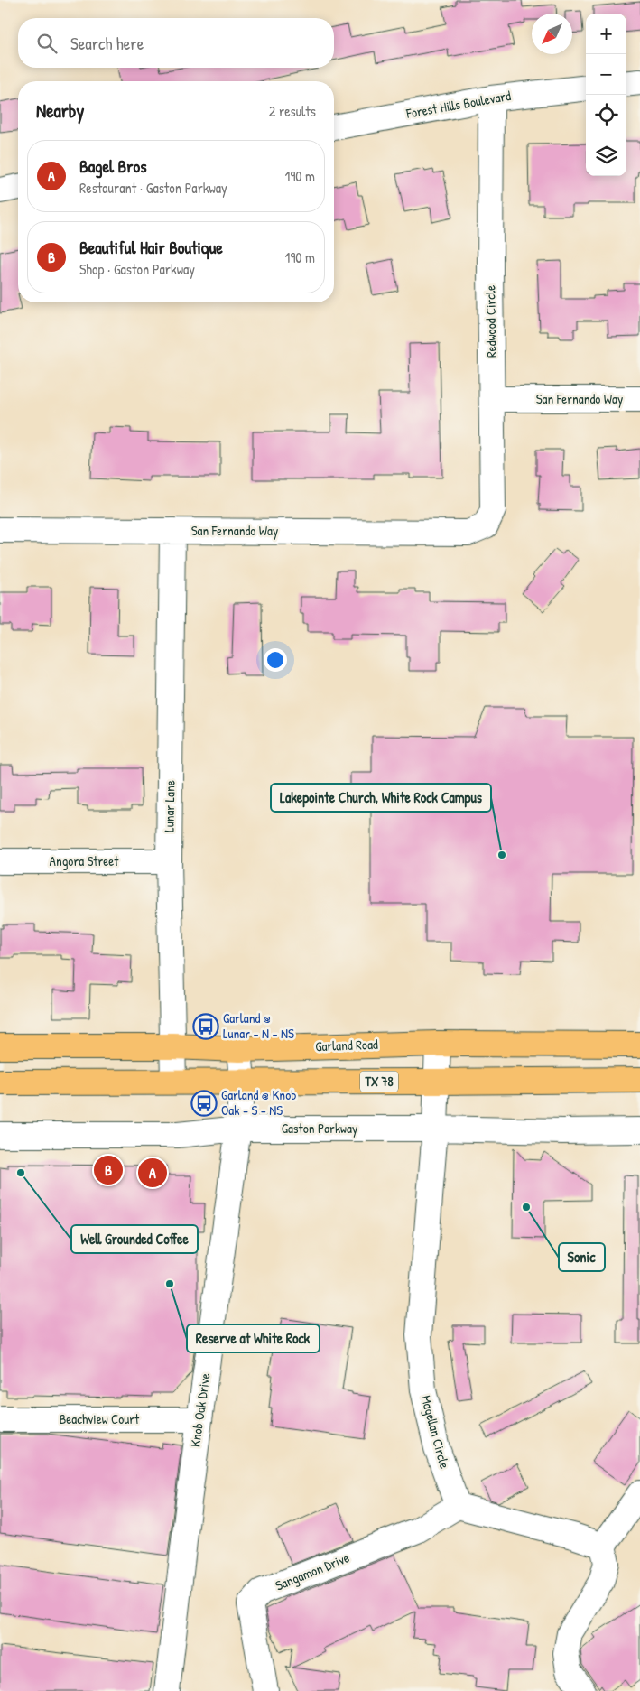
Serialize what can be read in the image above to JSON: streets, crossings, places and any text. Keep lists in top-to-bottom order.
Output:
{
  "streets": {
    "main road": ["Garland Road", "TX 78"],
    "street": [
      "Forest Hills Boulevard",
      "Redwood Circle",
      "San Fernando Way",
      "Lunar Lane",
      "Angora Street",
      "Gaston Parkway",
      "Knob Oak Drive",
      "Beachview Court",
      "Magellan Circle",
      "Sangamon Drive"
    ]
  },
  "crossings": [
    ["Forest Hills Boulevard", "Redwood Circle"],
    ["Redwood Circle", "San Fernando Way"],
    ["San Fernando Way", "Lunar Lane"],
    ["Lunar Lane", "Angora Street"],
    ["Lunar Lane", "Garland Road"],
    ["Lunar Lane", "TX 78"],
    ["Garland Road", "Knob Oak Drive"],
    ["Garland Road", "Magellan Circle"],
    ["TX 78", "Knob Oak Drive"],
    ["TX 78", "Magellan Circle"],
    ["Gaston Parkway", "Knob Oak Drive"],
    ["Gaston Parkway", "Magellan Circle"],
    ["Knob Oak Drive", "Beachview Court"],
    ["Magellan Circle", "Sangamon Drive"]
  ],
  "places": {
    "other": [
      "Lakepointe Church, White Rock Campus",
      "Well Grounded Coffee",
      "Sonic",
      "Reserve at White Rock"
    ],
    "bus stop": ["Garland @ Lunar - N - NS", "Garland @ Knob Oak - S - NS"]
  },
  "north": "bottom left",
  "page": {
    "map_buttons": ["+", "−"],
    "search": "Search here",
    "heading": ["Nearby", "2 results"],
    "list": [
      {
        "mark": "A",
        "name": "Bagel Bros",
        "note": "Restaurant · Gaston Parkway",
        "value": "190 m"
      },
      {
        "mark": "B",
        "name": "Beautiful Hair Boutique",
        "note": "Shop · Gaston Parkway",
        "value": "190 m"
      }
    ],
    "pins": ["B", "A"]
  }
}
